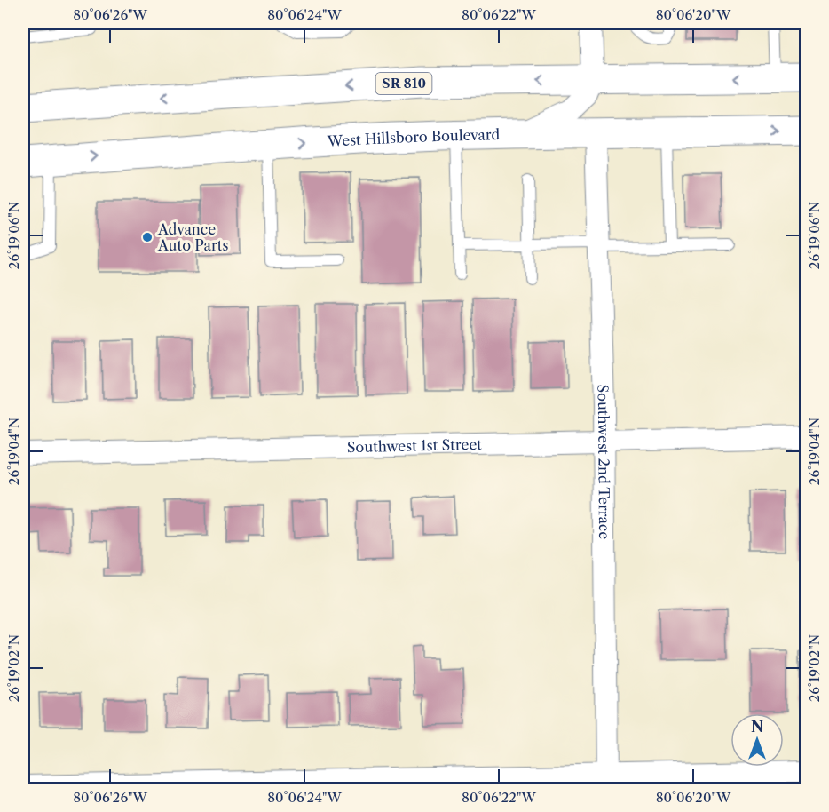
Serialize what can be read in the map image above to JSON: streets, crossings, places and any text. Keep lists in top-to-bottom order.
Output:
{
  "streets": {
    "main road": ["SR 810", "West Hillsboro Boulevard"],
    "street": ["Southwest 1st Street", "Southwest 2nd Terrace"]
  },
  "crossings": [
    ["West Hillsboro Boulevard", "Southwest 2nd Terrace"],
    ["Southwest 1st Street", "Southwest 2nd Terrace"]
  ],
  "places": ["Advance Auto Parts"],
  "north": "top",
  "coordinates": [
    "80°06'26\"W",
    "80°06'24\"W",
    "80°06'22\"W",
    "80°06'20\"W",
    "26°19'06\"N",
    "26°19'04\"N",
    "26°19'02\"N"
  ]
}
